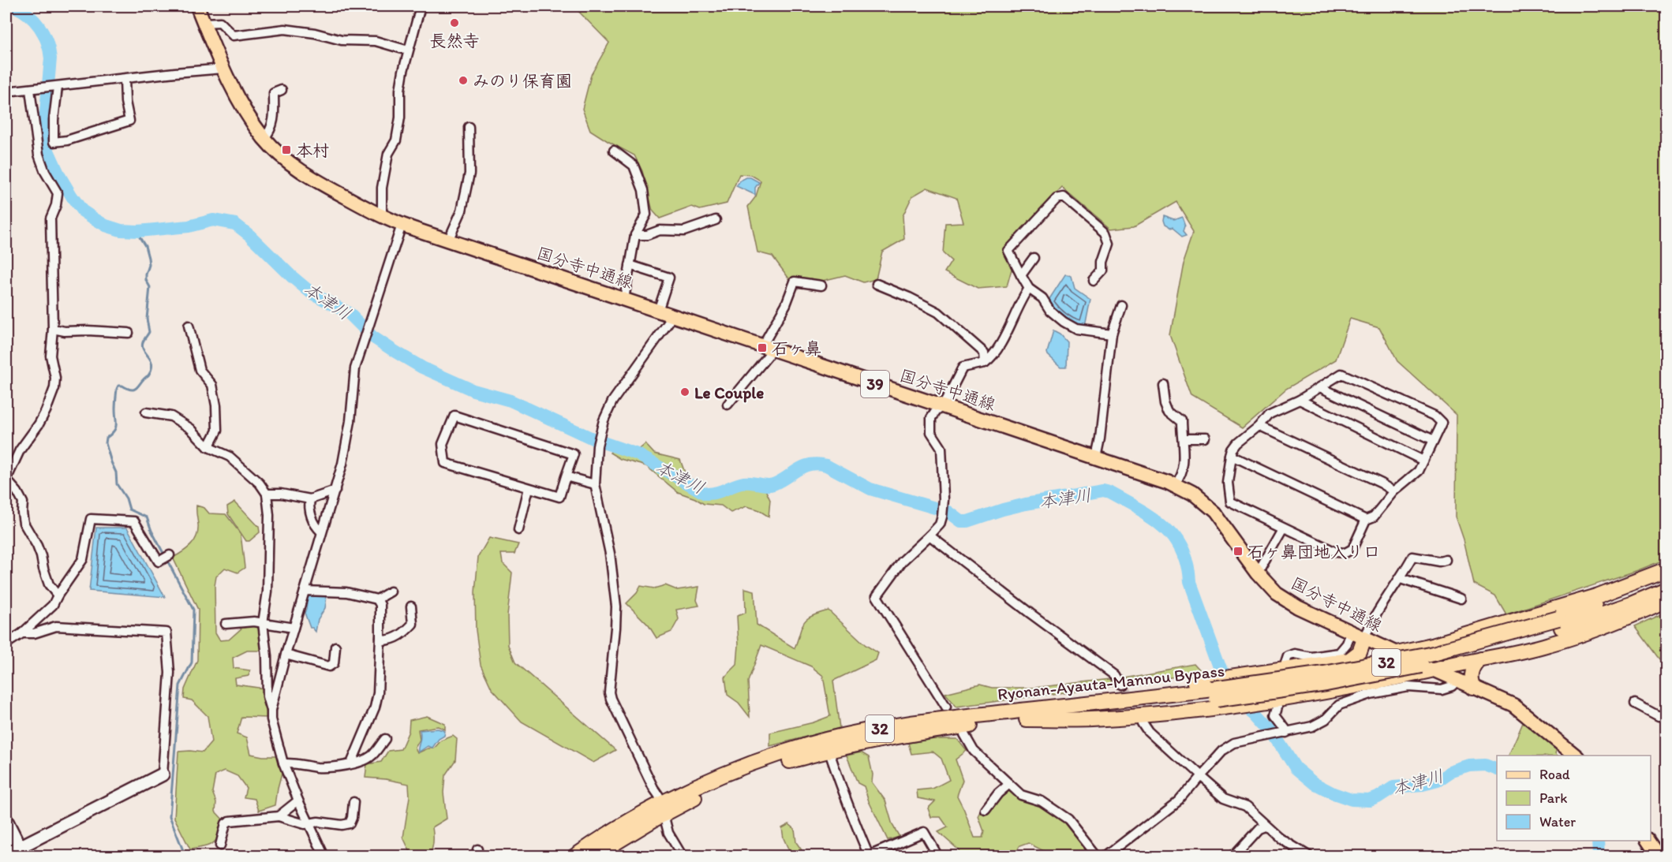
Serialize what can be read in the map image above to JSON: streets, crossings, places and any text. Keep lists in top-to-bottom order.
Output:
{
  "streets": {
    "highway": ["32", "Ryonan-Ayauta-Mannou Bypass"],
    "main road": ["国分寺中通線", "39"]
  },
  "water": ["本津川"],
  "places": {
    "other": ["長然寺", "みのり保育園", "Le Couple"],
    "transit": ["本村", "石ヶ鼻", "石ヶ鼻団地入り口"]
  },
  "legend": ["Road", "Park", "Water"]
}
